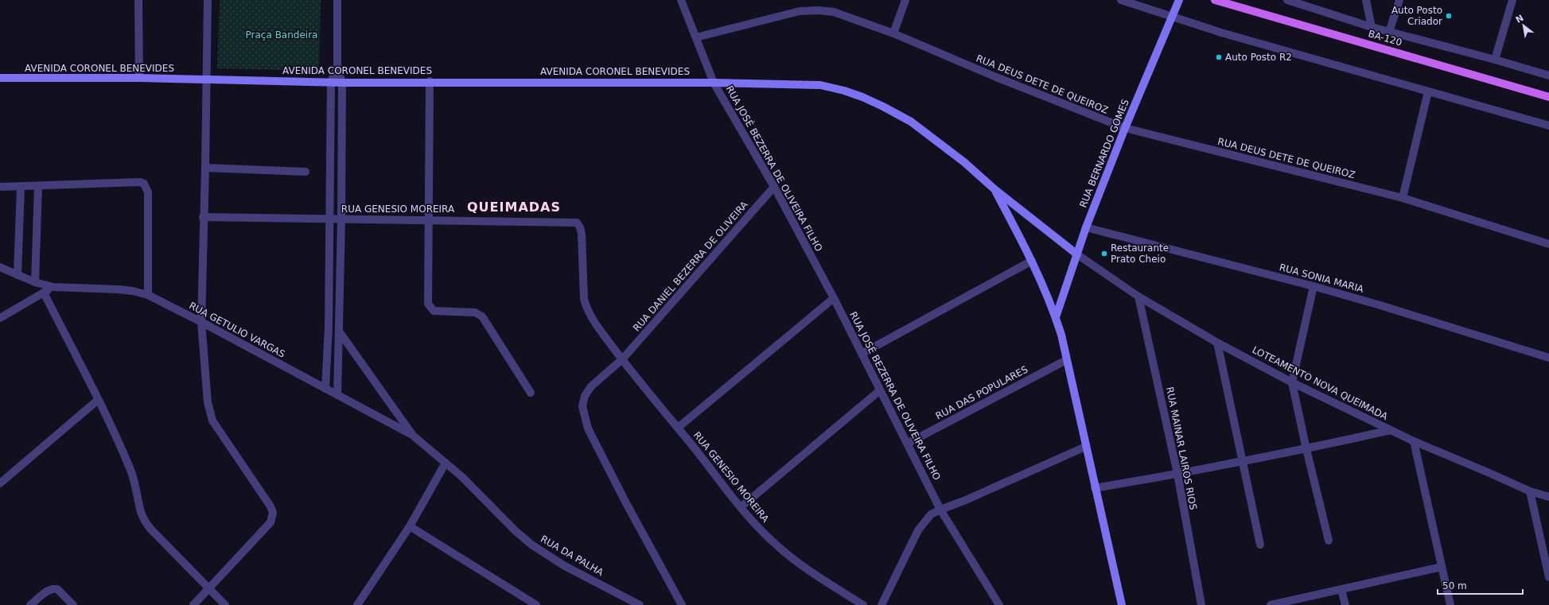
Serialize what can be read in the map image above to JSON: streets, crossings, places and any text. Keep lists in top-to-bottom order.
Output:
{
  "streets": {
    "main road": [
      "BA-120",
      "AVENIDA CORONEL BENEVIDES",
      "RUA BERNARDO GOMES",
      "RUA JOSÉ BEZERRA DE OLIVEIRA FILHO"
    ],
    "street": [
      "RUA DEUS DETE DE QUEIROZ",
      "RUA GENESIO MOREIRA",
      "RUA DANIEL BEZERRA DE OLIVEIRA",
      "RUA SONIA MARIA",
      "RUA GETULIO VARGAS",
      "LOTEAMENTO NOVA QUEIMADA",
      "RUA DAS POPULARES",
      "RUA MAINAR LAIROS RIOS",
      "RUA DA PALHA"
    ]
  },
  "crossings": [
    ["AVENIDA CORONEL BENEVIDES", "RUA JOSÉ BEZERRA DE OLIVEIRA FILHO"],
    ["RUA DEUS DETE DE QUEIROZ", "RUA BERNARDO GOMES"],
    ["RUA BERNARDO GOMES", "RUA JOSÉ BEZERRA DE OLIVEIRA FILHO"],
    ["RUA BERNARDO GOMES", "RUA SONIA MARIA"],
    ["RUA BERNARDO GOMES", "LOTEAMENTO NOVA QUEIMADA"],
    ["RUA JOSÉ BEZERRA DE OLIVEIRA FILHO", "RUA DANIEL BEZERRA DE OLIVEIRA"],
    ["RUA JOSÉ BEZERRA DE OLIVEIRA FILHO", "LOTEAMENTO NOVA QUEIMADA"],
    ["RUA JOSÉ BEZERRA DE OLIVEIRA FILHO", "RUA DAS POPULARES"],
    ["RUA GENESIO MOREIRA", "RUA DANIEL BEZERRA DE OLIVEIRA"],
    ["RUA GETULIO VARGAS", "RUA DA PALHA"],
    ["LOTEAMENTO NOVA QUEIMADA", "RUA MAINAR LAIROS RIOS"]
  ],
  "districts": ["QUEIMADAS"],
  "parks": ["Praça Bandeira"],
  "places": ["Auto Posto Criador", "Auto Posto R2", "Restaurante Prato Cheio"],
  "scale_bar": "50 m",
  "north": "top left"
}
